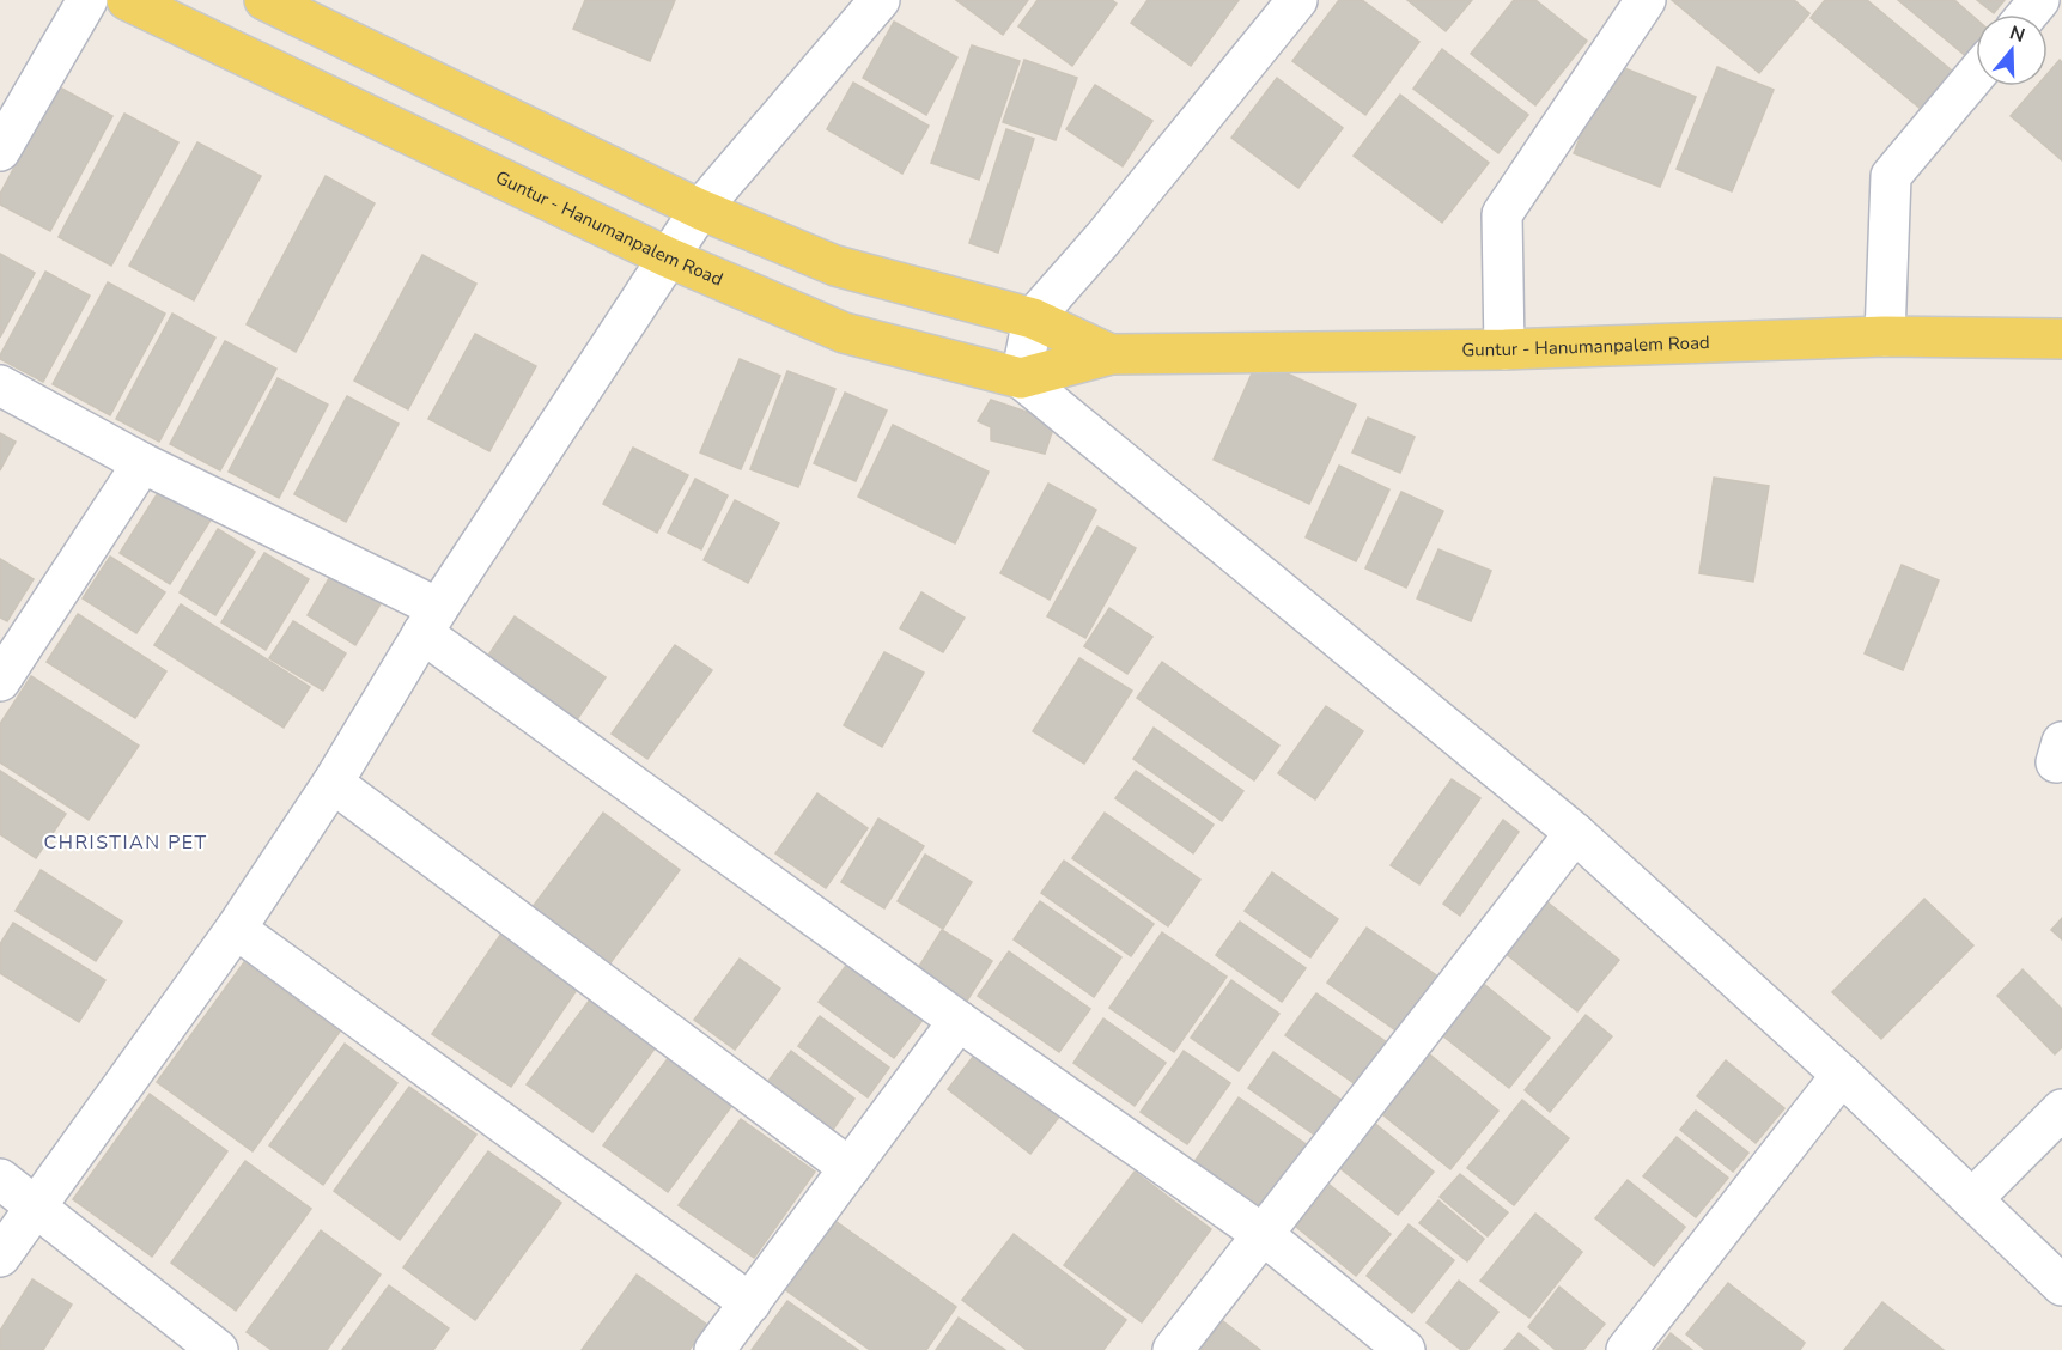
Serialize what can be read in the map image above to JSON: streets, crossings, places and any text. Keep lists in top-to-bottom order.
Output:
{
  "streets": {
    "main road": ["Guntur - Hanumanpalem Road"]
  },
  "districts": ["CHRISTIAN PET"],
  "north": "top"
}
